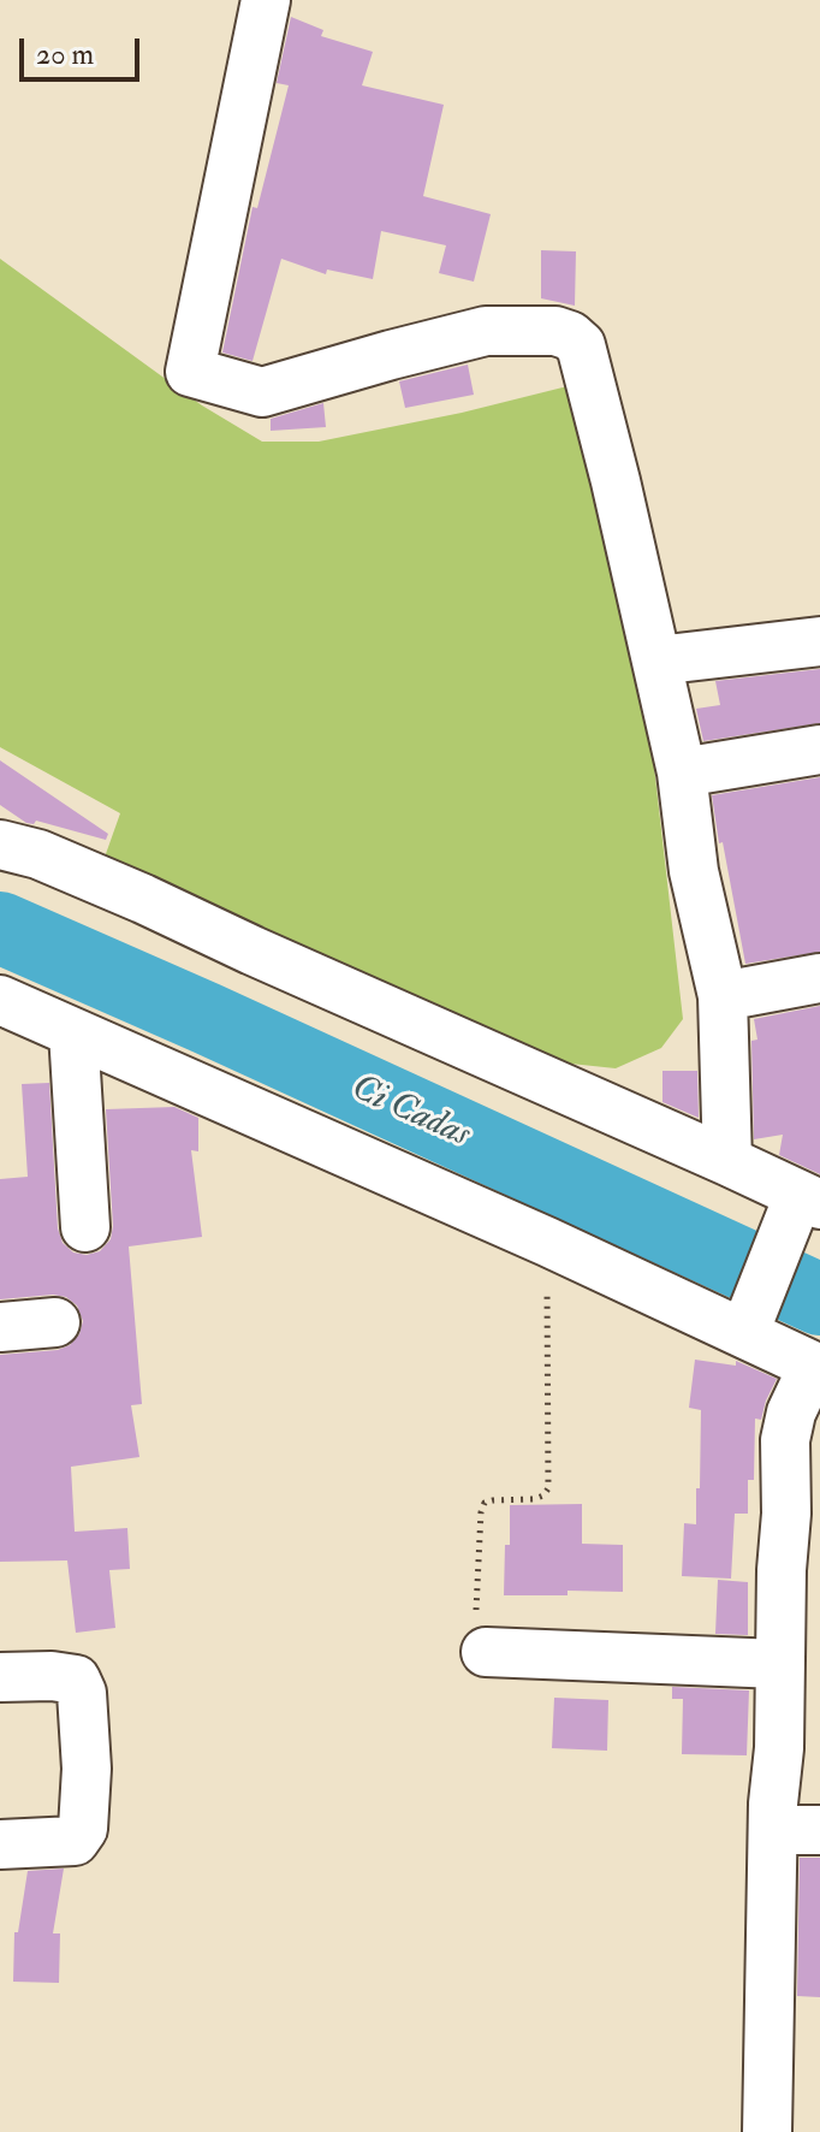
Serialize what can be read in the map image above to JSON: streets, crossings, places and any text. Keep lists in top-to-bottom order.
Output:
{
  "water": ["Ci Cadas"],
  "scale_bar": "20 m"
}
